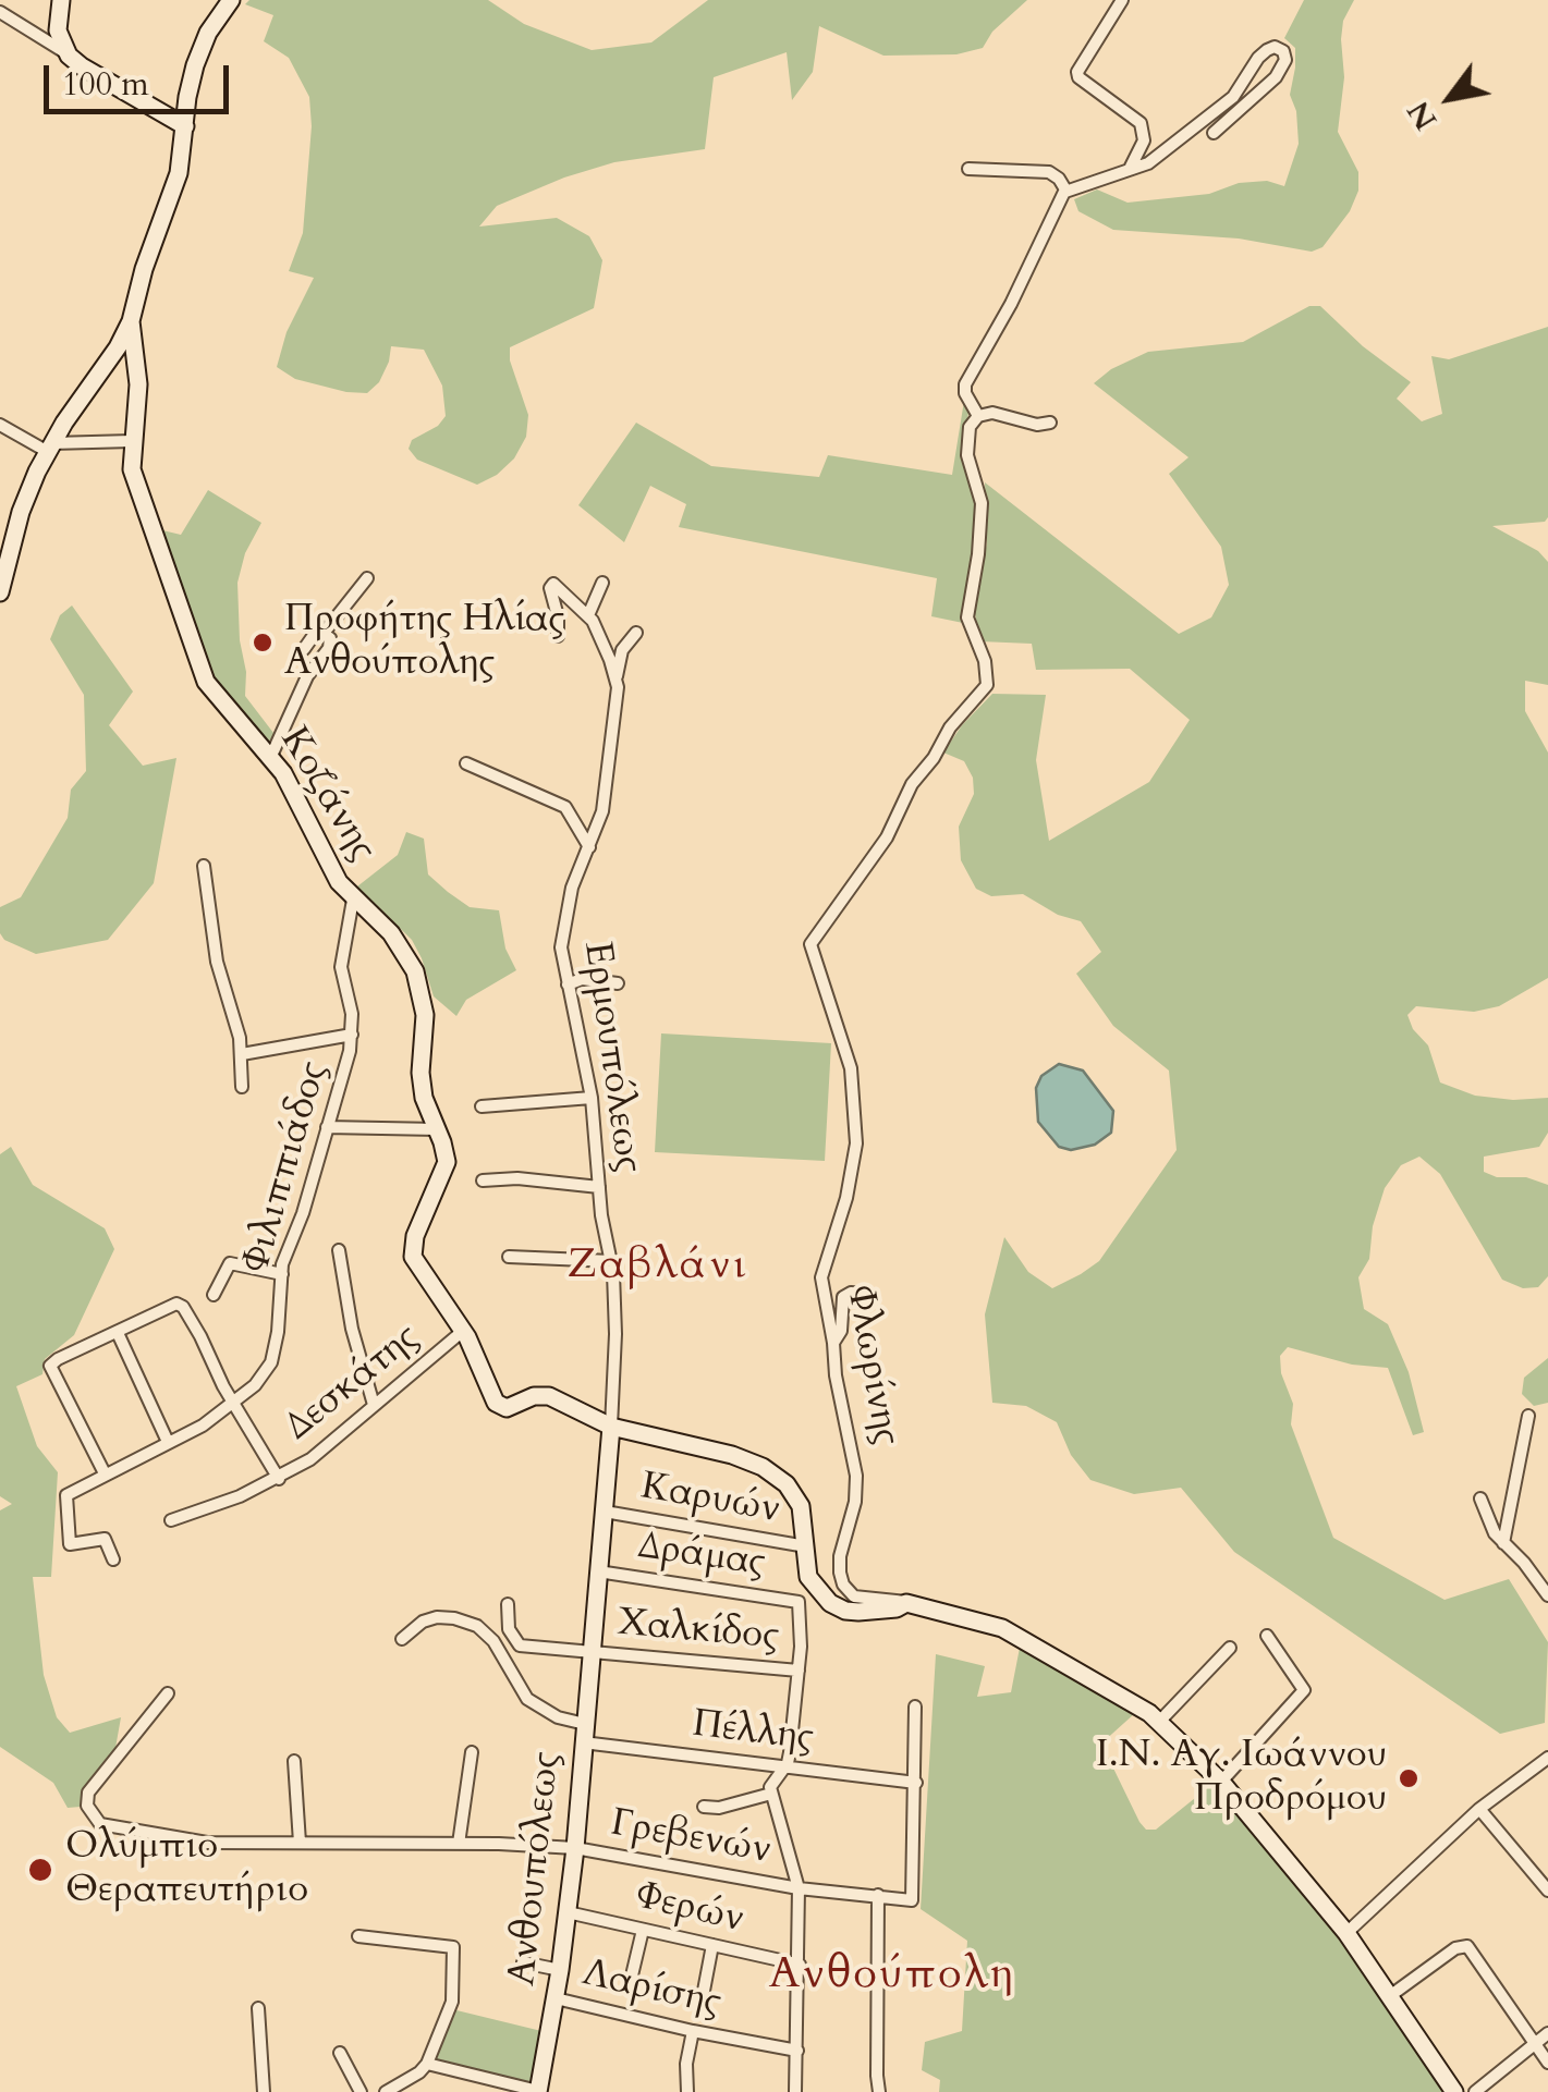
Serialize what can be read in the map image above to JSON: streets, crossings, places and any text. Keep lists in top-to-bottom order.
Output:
{
  "streets": {
    "street": [
      "Κοζάνης",
      "Ερμουπόλεως",
      "Φιλιππιάδος",
      "Φλωρίνης",
      "Δεσκάτης",
      "Καρυών",
      "Δράμας",
      "Χαλκίδος",
      "Πέλλης",
      "Γρεβενών",
      "Ανθουπόλεως",
      "Φερών",
      "Λαρίσης"
    ]
  },
  "crossings": [
    ["Κοζάνης", "Ερμουπόλεως"],
    ["Κοζάνης", "Φιλιππιάδος"],
    ["Κοζάνης", "Φλωρίνης"],
    ["Κοζάνης", "Δεσκάτης"],
    ["Κοζάνης", "Καρυών"],
    ["Κοζάνης", "Ανθουπόλεως"],
    ["Ερμουπόλεως", "Ανθουπόλεως"],
    ["Καρυών", "Ανθουπόλεως"],
    ["Δράμας", "Χαλκίδος"],
    ["Δράμας", "Ανθουπόλεως"],
    ["Χαλκίδος", "Ανθουπόλεως"],
    ["Πέλλης", "Γρεβενών"],
    ["Πέλλης", "Ανθουπόλεως"],
    ["Γρεβενών", "Ανθουπόλεως"],
    ["Ανθουπόλεως", "Φερών"],
    ["Ανθουπόλεως", "Λαρίσης"]
  ],
  "districts": ["Ζαβλάνι", "Ανθούπολη"],
  "places": ["Προφήτης Ηλίας Ανθούπολης", "Ι.Ν. Αγ. Ιωάννου Προδρόμου", "Ολύμπιο Θεραπευτήριο"],
  "scale_bar": "100 m",
  "north": "bottom left"
}
